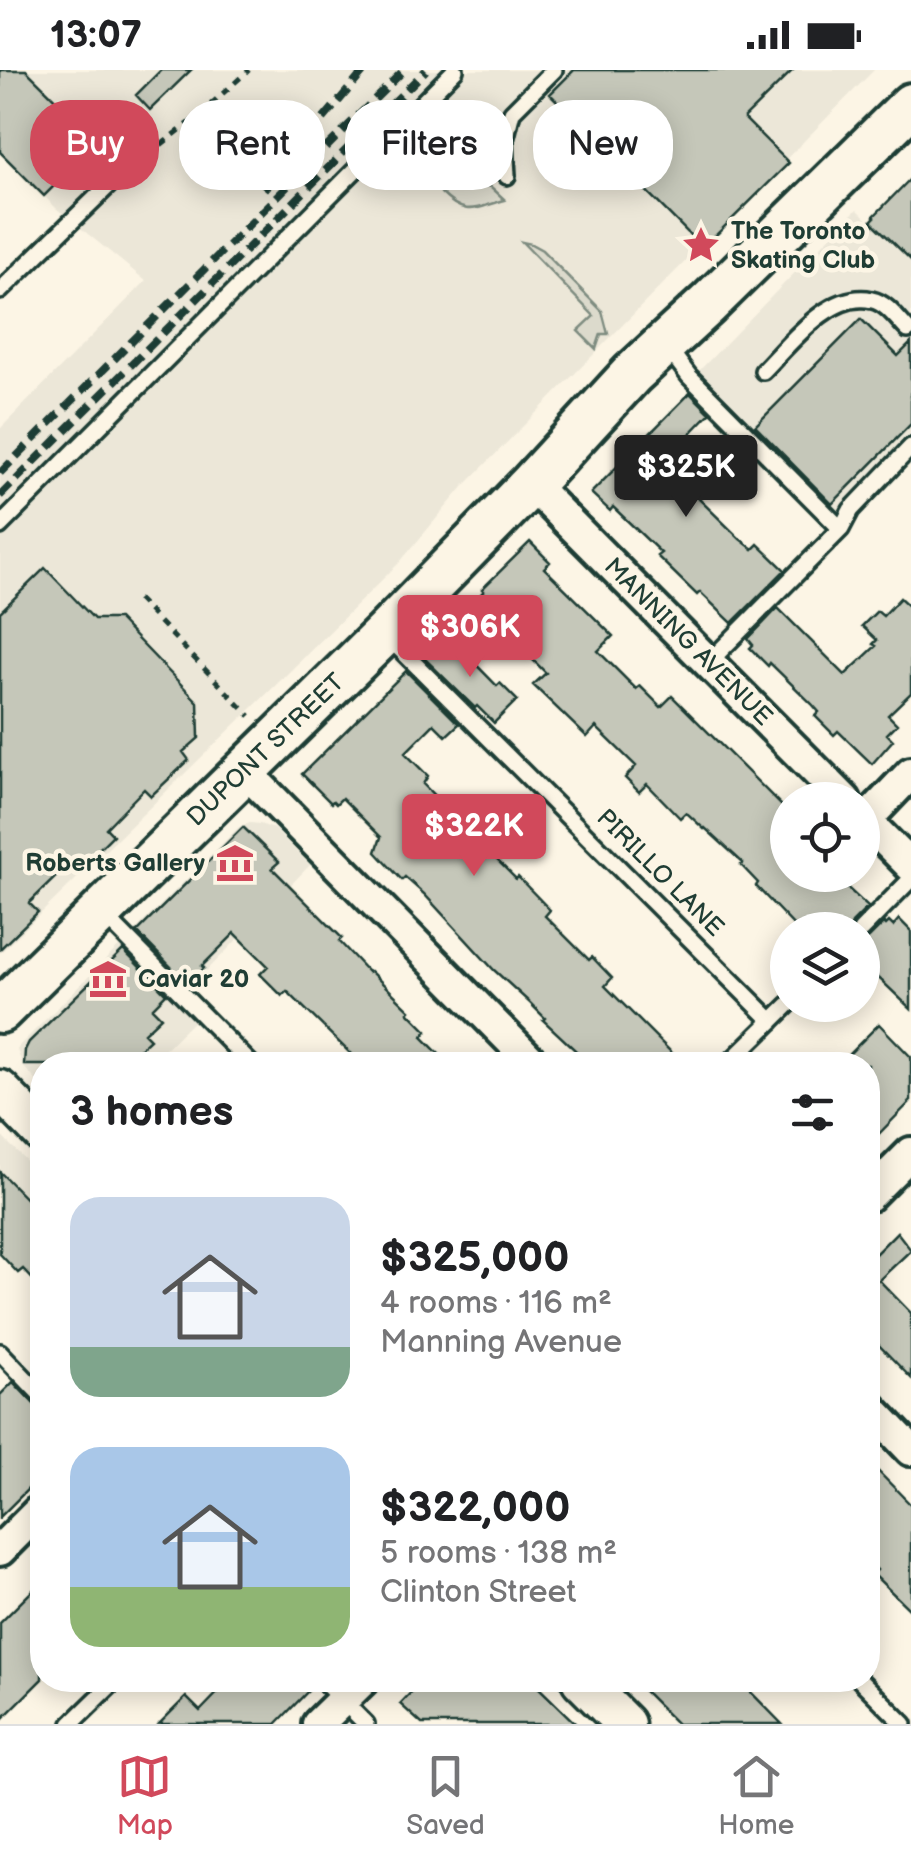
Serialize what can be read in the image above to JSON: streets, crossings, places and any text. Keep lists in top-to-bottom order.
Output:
{
  "streets": {
    "main road": ["DUPONT STREET"],
    "street": ["MANNING AVENUE"],
    "lane": ["PIRILLO LANE"]
  },
  "crossings": [
    ["MANNING AVENUE", "DUPONT STREET"],
    ["DUPONT STREET", "PIRILLO LANE"]
  ],
  "places": {
    "place": ["The Toronto Skating Club"],
    "museum": ["Roberts Gallery", "Caviar 20"]
  },
  "page": {
    "status": "13:07",
    "chip": [
      "Buy",
      "Rent",
      "Filters",
      "New"
    ],
    "price": ["$325K", "$306K", "$322K"],
    "heading": "3 homes",
    "list": [
      {
        "name": "$325,000",
        "note": "4 rooms · 116 m² · Manning Avenue"
      },
      {
        "name": "$322,000",
        "note": "5 rooms · 138 m² · Clinton Street"
      }
    ],
    "tabs": ["Map", "Saved", "Home"]
  }
}
